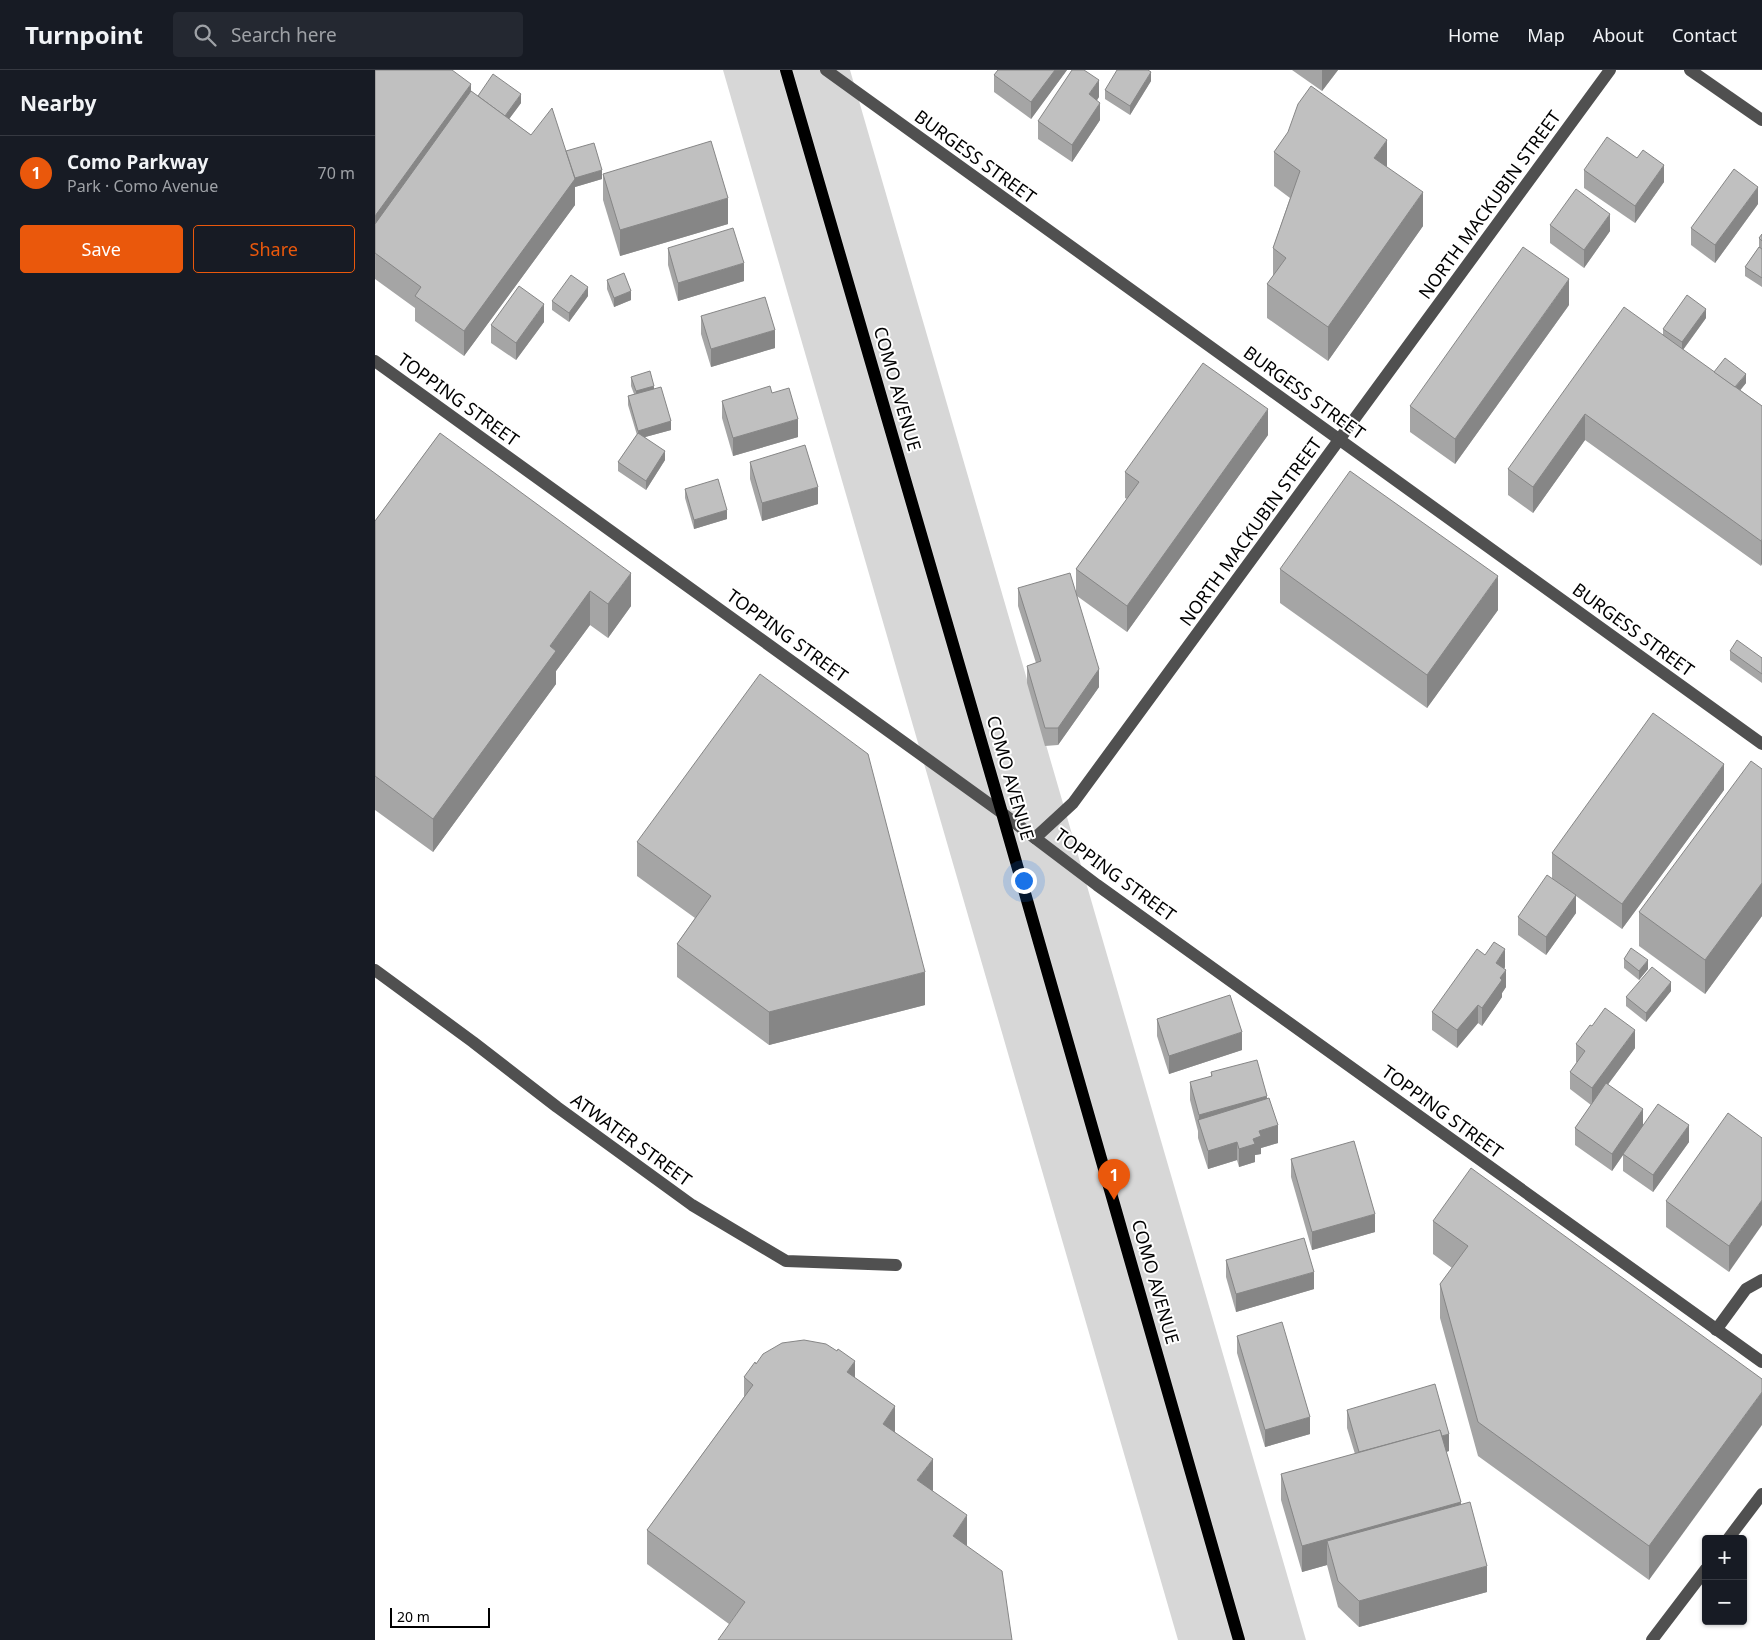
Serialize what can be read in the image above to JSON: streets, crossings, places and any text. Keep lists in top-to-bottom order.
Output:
{
  "streets": {
    "main road": ["COMO AVENUE"],
    "street": [
      "BURGESS STREET",
      "NORTH MACKUBIN STREET",
      "TOPPING STREET",
      "ATWATER STREET"
    ]
  },
  "crossings": [
    ["BURGESS STREET", "NORTH MACKUBIN STREET"],
    ["NORTH MACKUBIN STREET", "TOPPING STREET"],
    ["COMO AVENUE", "TOPPING STREET"]
  ],
  "scale_bar": "20 m",
  "page": {
    "header": "Turnpoint",
    "search": "Search here",
    "nav": [
      "Home",
      "Map",
      "About",
      "Contact"
    ],
    "heading": "Nearby",
    "list": [
      {
        "mark": "1",
        "name": "Como Parkway",
        "note": "Park · Como Avenue",
        "value": "70 m"
      }
    ],
    "buttons": ["Save", "Share"],
    "pins": "1",
    "map_buttons": ["+", "−"],
    "scale": "20 m"
  }
}
